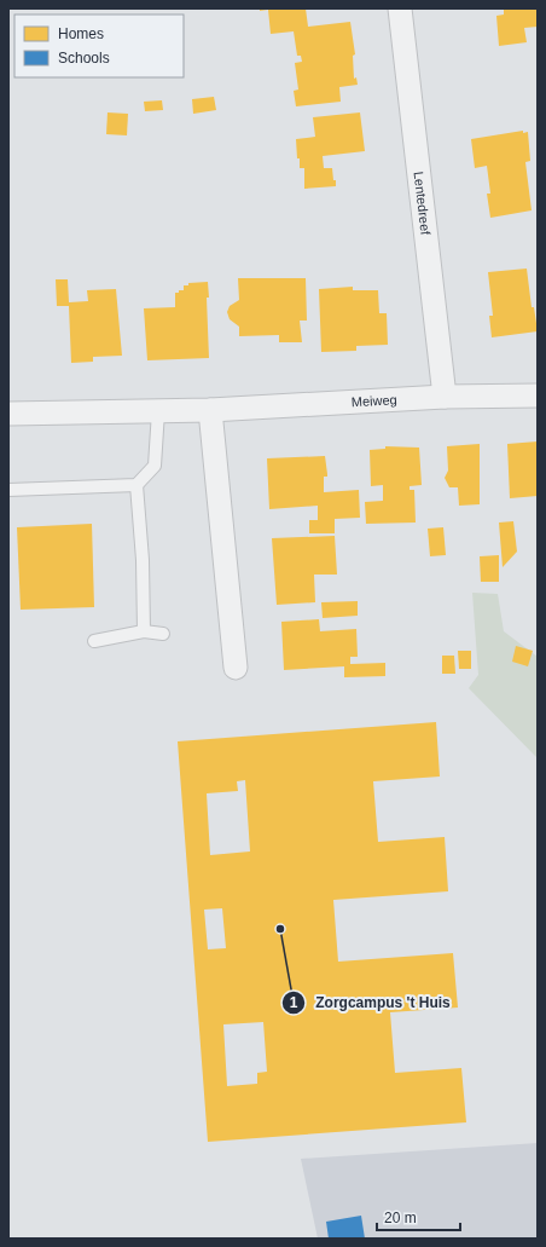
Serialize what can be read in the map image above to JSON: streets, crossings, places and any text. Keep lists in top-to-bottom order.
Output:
{
  "streets": {
    "street": ["Lentedreef", "Meiweg"]
  },
  "crossings": [
    ["Lentedreef", "Meiweg"]
  ],
  "places": ["Zorgcampus 't Huis"],
  "legend": ["Homes", "Schools"],
  "scale_bar": "20 m"
}
